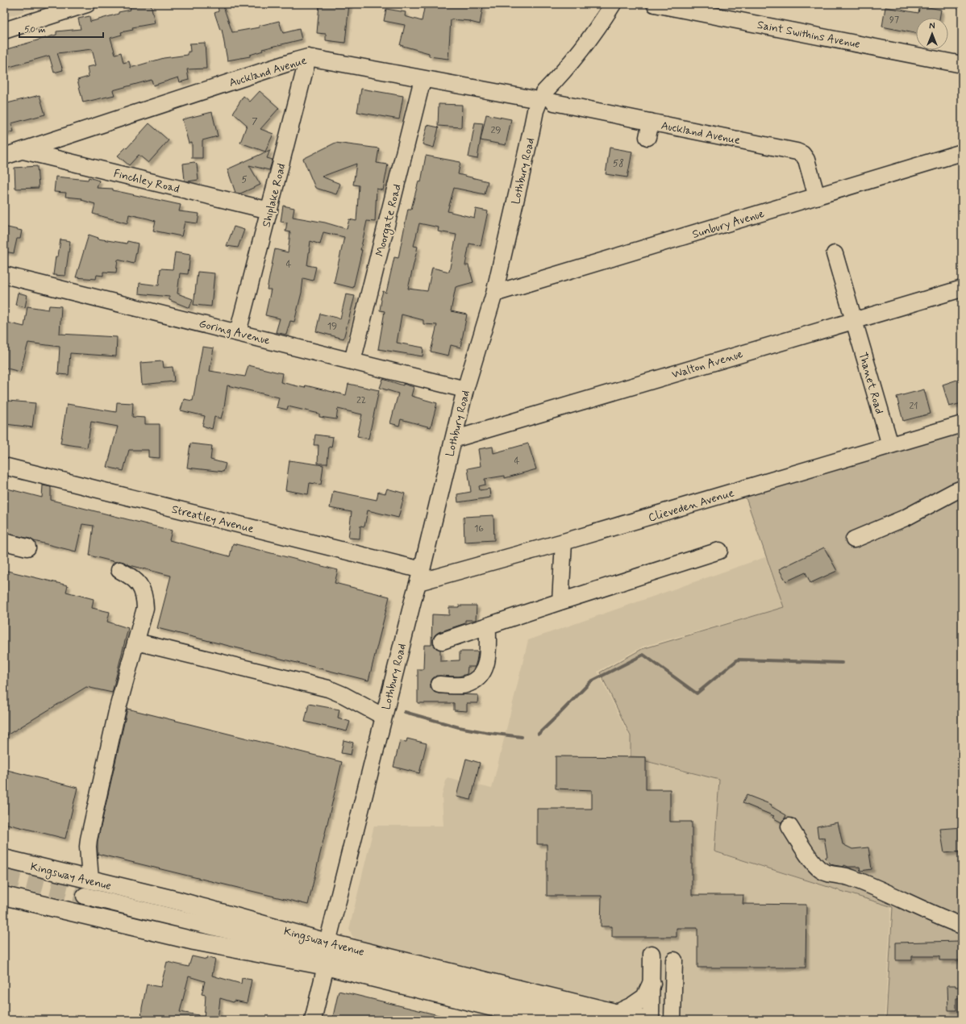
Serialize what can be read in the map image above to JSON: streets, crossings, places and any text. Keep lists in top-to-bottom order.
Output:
{
  "streets": {
    "main road": ["Kingsway Avenue"],
    "street": [
      "Saint Swithins Avenue",
      "Auckland Avenue",
      "Lothbury Road",
      "Finchley Road",
      "Shiplake Road",
      "Moorgate Road",
      "Sunbury Avenue",
      "Goring Avenue",
      "Walton Avenue",
      "Thanet Road",
      "Clieveden Avenue",
      "Streatley Avenue"
    ]
  },
  "crossings": [
    ["Auckland Avenue", "Lothbury Road"],
    ["Auckland Avenue", "Finchley Road"],
    ["Auckland Avenue", "Shiplake Road"],
    ["Auckland Avenue", "Moorgate Road"],
    ["Auckland Avenue", "Sunbury Avenue"],
    ["Lothbury Road", "Sunbury Avenue"],
    ["Lothbury Road", "Goring Avenue"],
    ["Lothbury Road", "Walton Avenue"],
    ["Lothbury Road", "Clieveden Avenue"],
    ["Lothbury Road", "Streatley Avenue"],
    ["Lothbury Road", "Kingsway Avenue"],
    ["Finchley Road", "Shiplake Road"],
    ["Shiplake Road", "Goring Avenue"],
    ["Moorgate Road", "Goring Avenue"],
    ["Walton Avenue", "Thanet Road"],
    ["Thanet Road", "Clieveden Avenue"],
    ["Clieveden Avenue", "Streatley Avenue"]
  ],
  "house_numbers": [
    "97",
    "7",
    "29",
    "58",
    "5",
    "4",
    "19",
    "22",
    "21",
    "4",
    "16"
  ],
  "scale_bar": "50 m",
  "north": "top"
}
